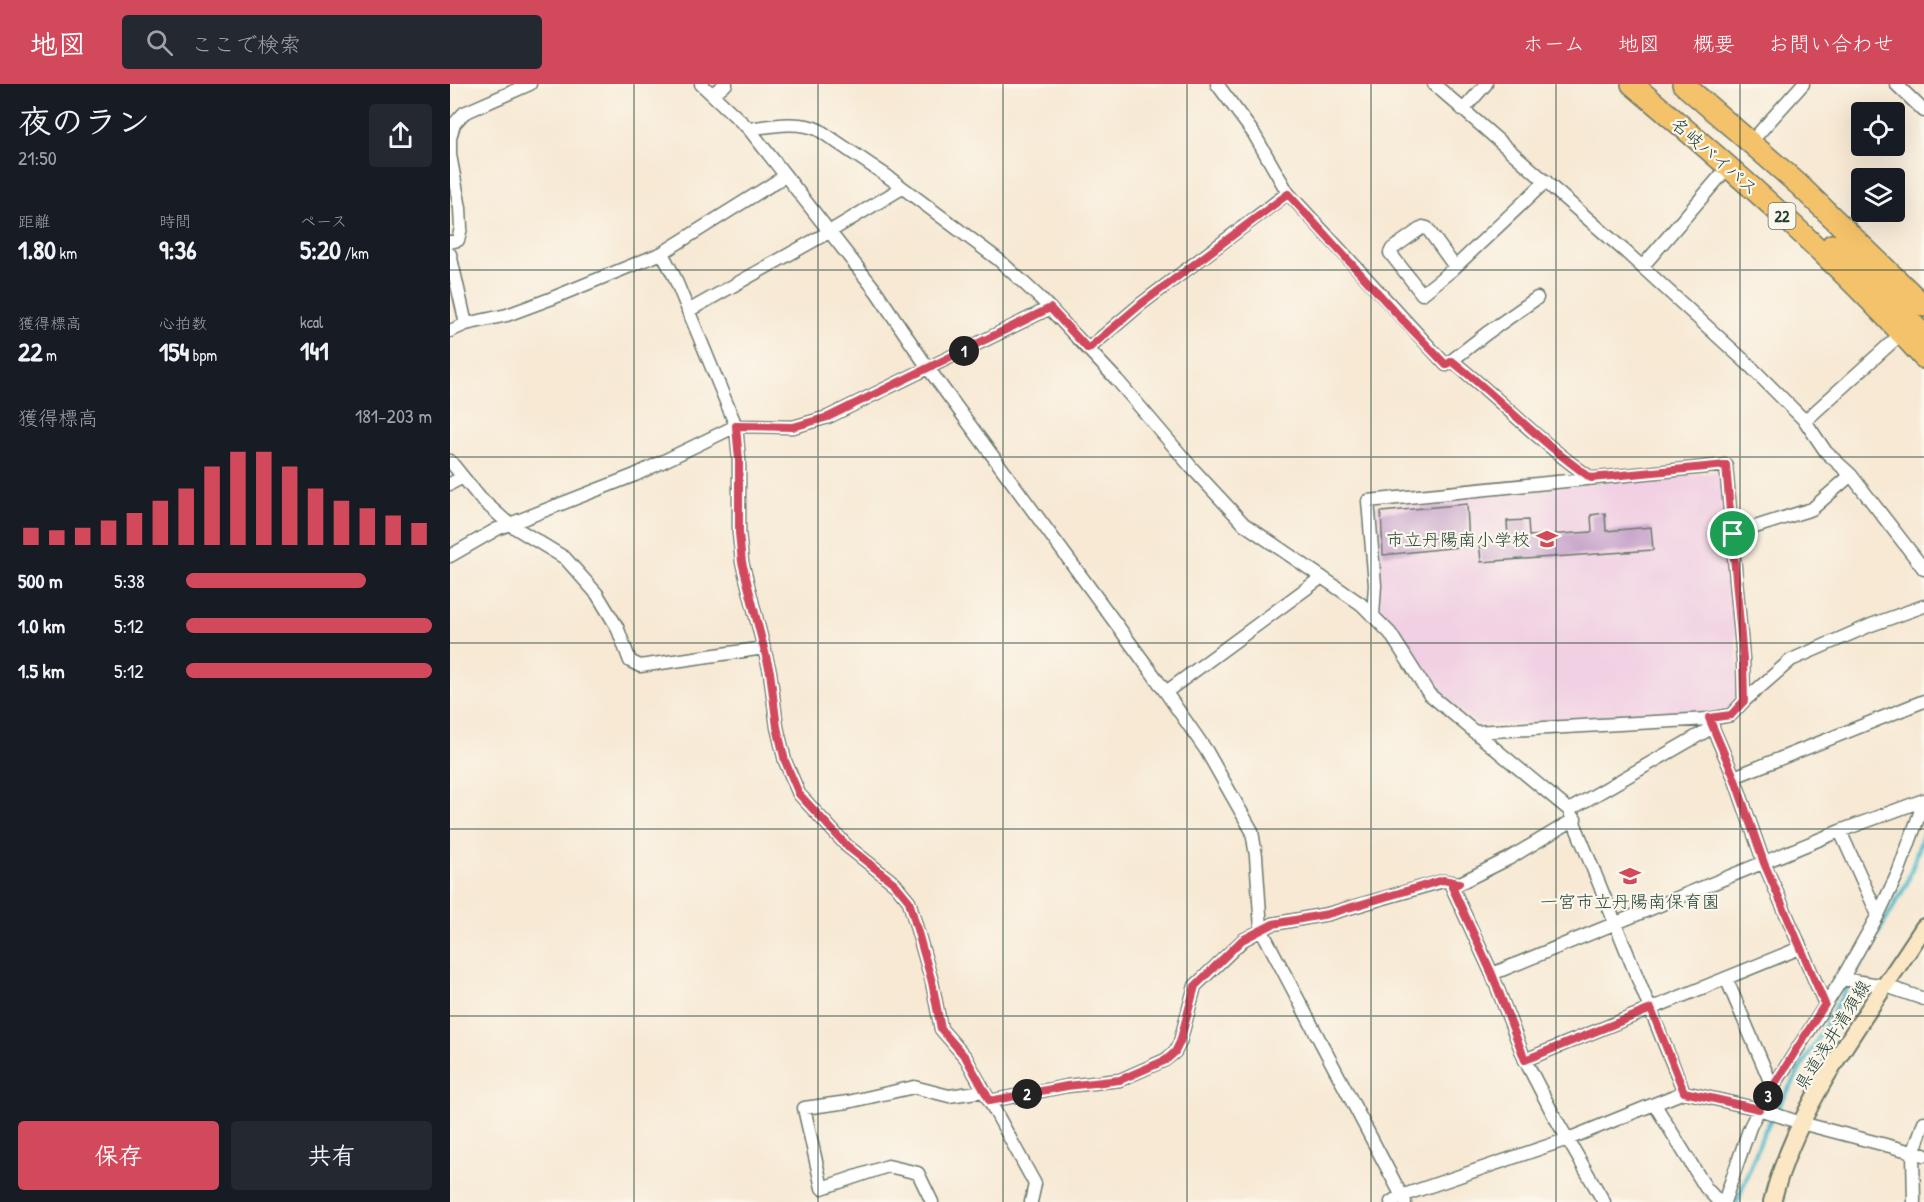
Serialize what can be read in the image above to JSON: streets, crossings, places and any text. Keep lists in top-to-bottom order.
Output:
{
  "streets": {
    "highway": ["名岐バイパス", "22"],
    "main road": ["県道浅井清須線"]
  },
  "places": {
    "school or university": ["市立丹陽南小学校", "一宮市立丹陽南保育園"]
  },
  "page": {
    "header": "地図",
    "search": "ここで検索",
    "nav": [
      "ホーム",
      "地図",
      "概要",
      "お問い合わせ"
    ],
    "heading": ["夜のラン", "21:50"],
    "stats": [
      ["距離", "1.80 km"],
      ["時間", "9:36"],
      ["ペース", "5:20 /km"],
      ["獲得標高", "22 m"],
      ["心拍数", "154 bpm"],
      ["kcal", "141"]
    ],
    "pins": ["1", "2", "3"],
    "chart": ["獲得標高", "181–203 m"],
    "list": [
      {
        "name": "500 m",
        "note": "5:38"
      },
      {
        "name": "1.0 km",
        "note": "5:12"
      },
      {
        "name": "1.5 km",
        "note": "5:12"
      }
    ],
    "buttons": ["保存", "共有"]
  }
}
